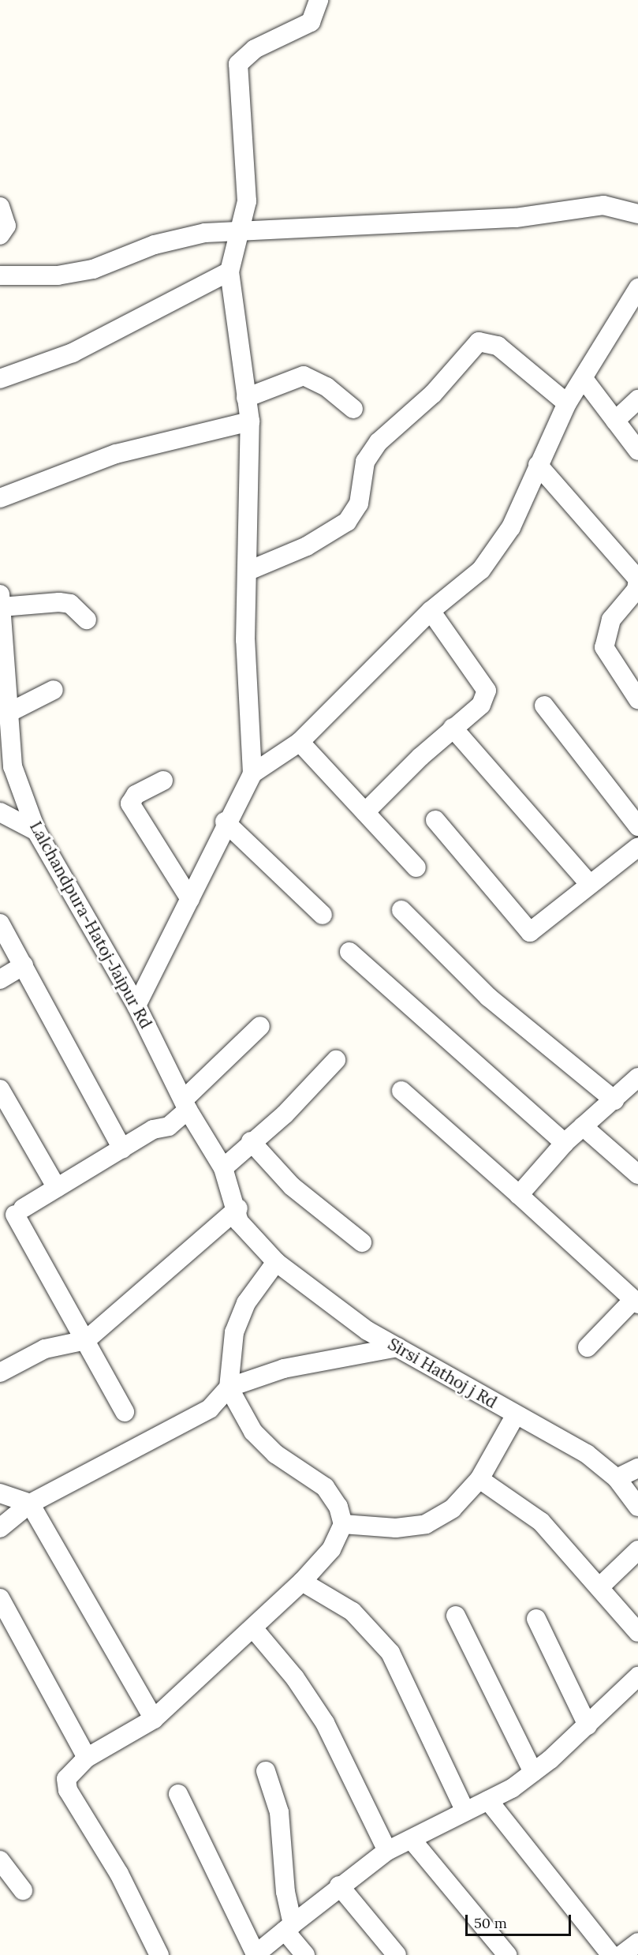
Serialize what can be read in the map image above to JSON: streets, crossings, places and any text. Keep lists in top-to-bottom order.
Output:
{
  "streets": {
    "street": ["Lalchandpura-Hatoj-Jaipur Rd", "Sirsi Hathoj j Rd"]
  },
  "crossings": [
    ["Lalchandpura-Hatoj-Jaipur Rd", "Sirsi Hathoj j Rd"]
  ],
  "scale_bar": "50 m"
}
